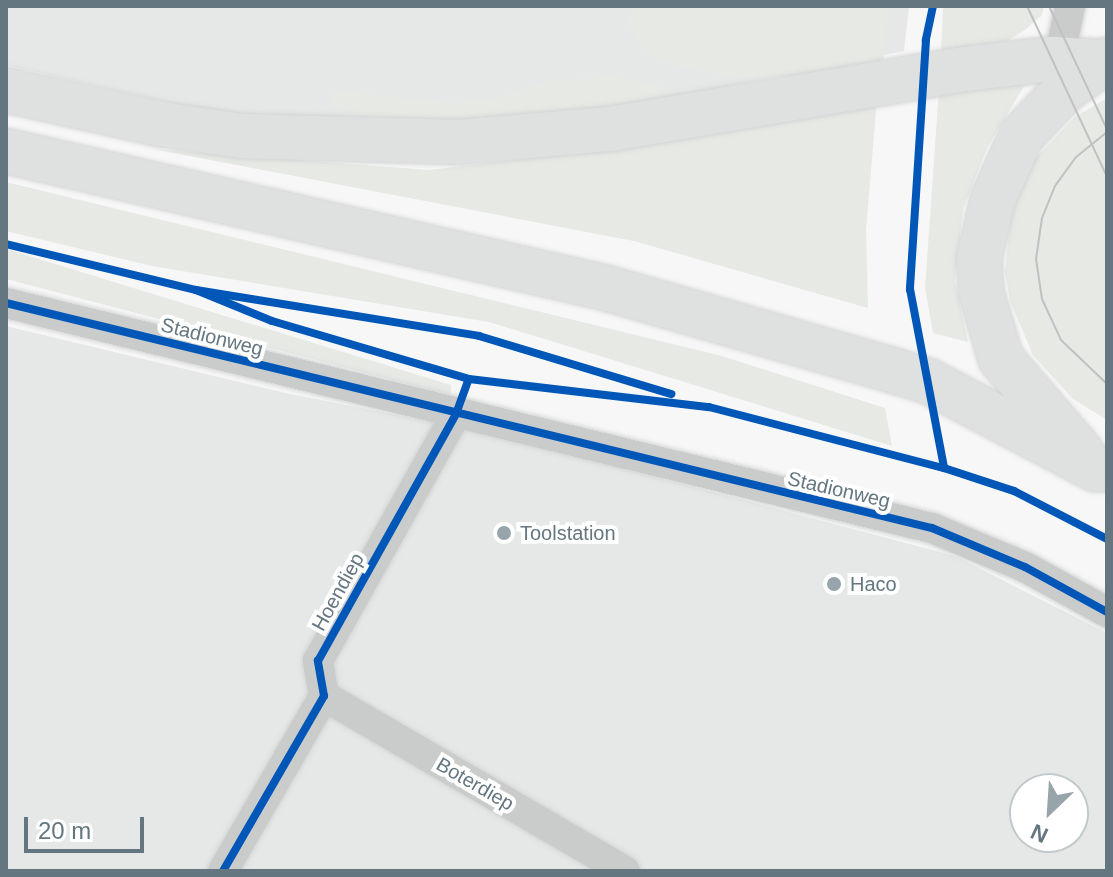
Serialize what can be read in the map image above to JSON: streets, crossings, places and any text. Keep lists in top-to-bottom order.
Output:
{
  "streets": {
    "street": ["Stadionweg", "Hoendiep", "Boterdiep"]
  },
  "crossings": [
    ["Stadionweg", "Hoendiep"],
    ["Hoendiep", "Boterdiep"]
  ],
  "places": ["Toolstation", "Haco"],
  "scale_bar": "20 m",
  "north": "bottom left"
}
